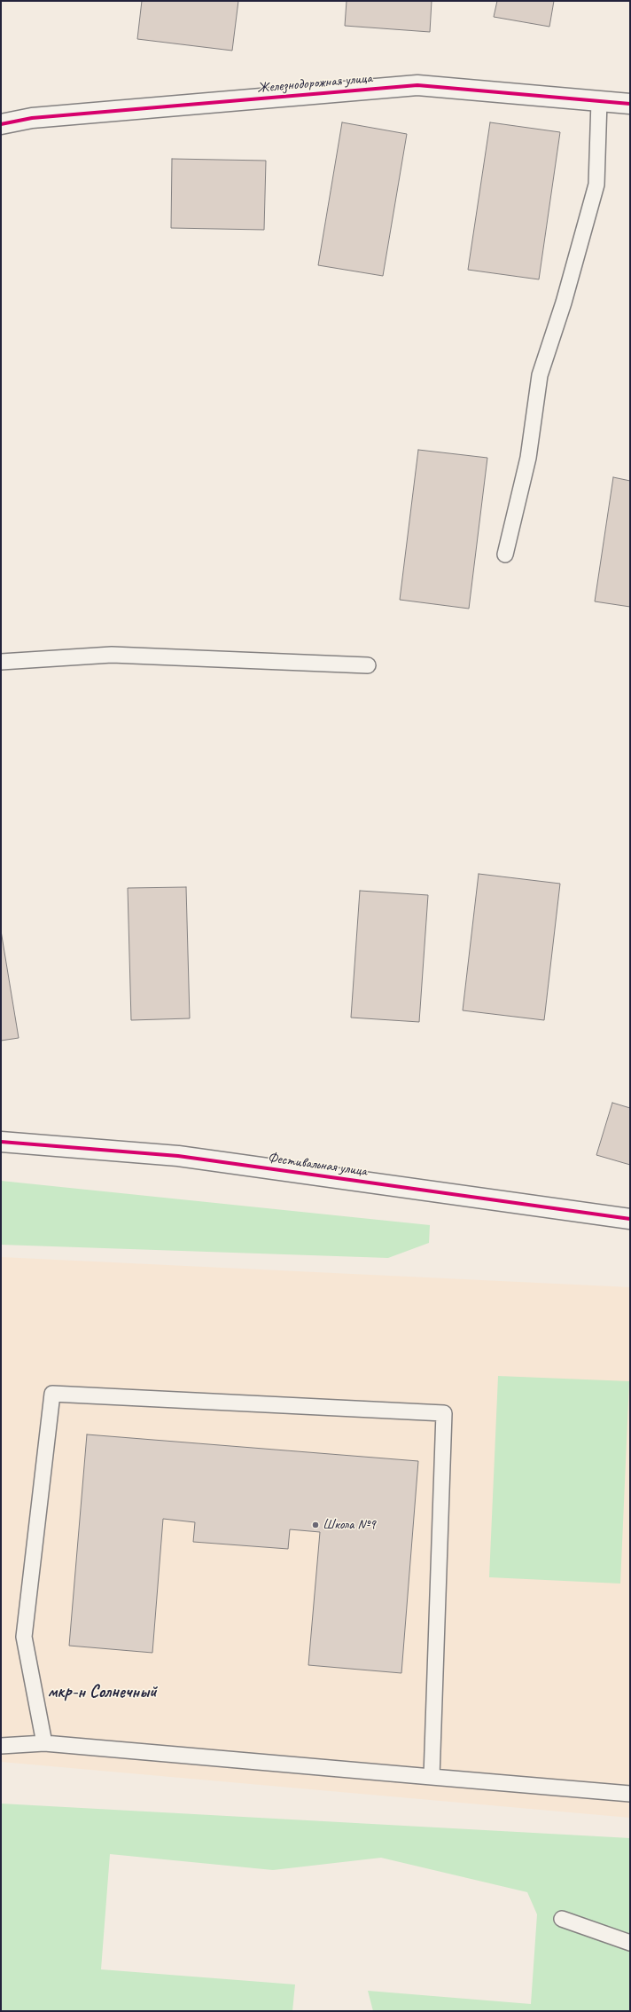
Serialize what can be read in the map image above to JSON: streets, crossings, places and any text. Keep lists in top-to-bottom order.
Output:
{
  "streets": {
    "street": ["Железнодорожная улица", "Фестивальная улица"]
  },
  "districts": ["мкр-н Солнечный"],
  "places": ["Школа №9"]
}
